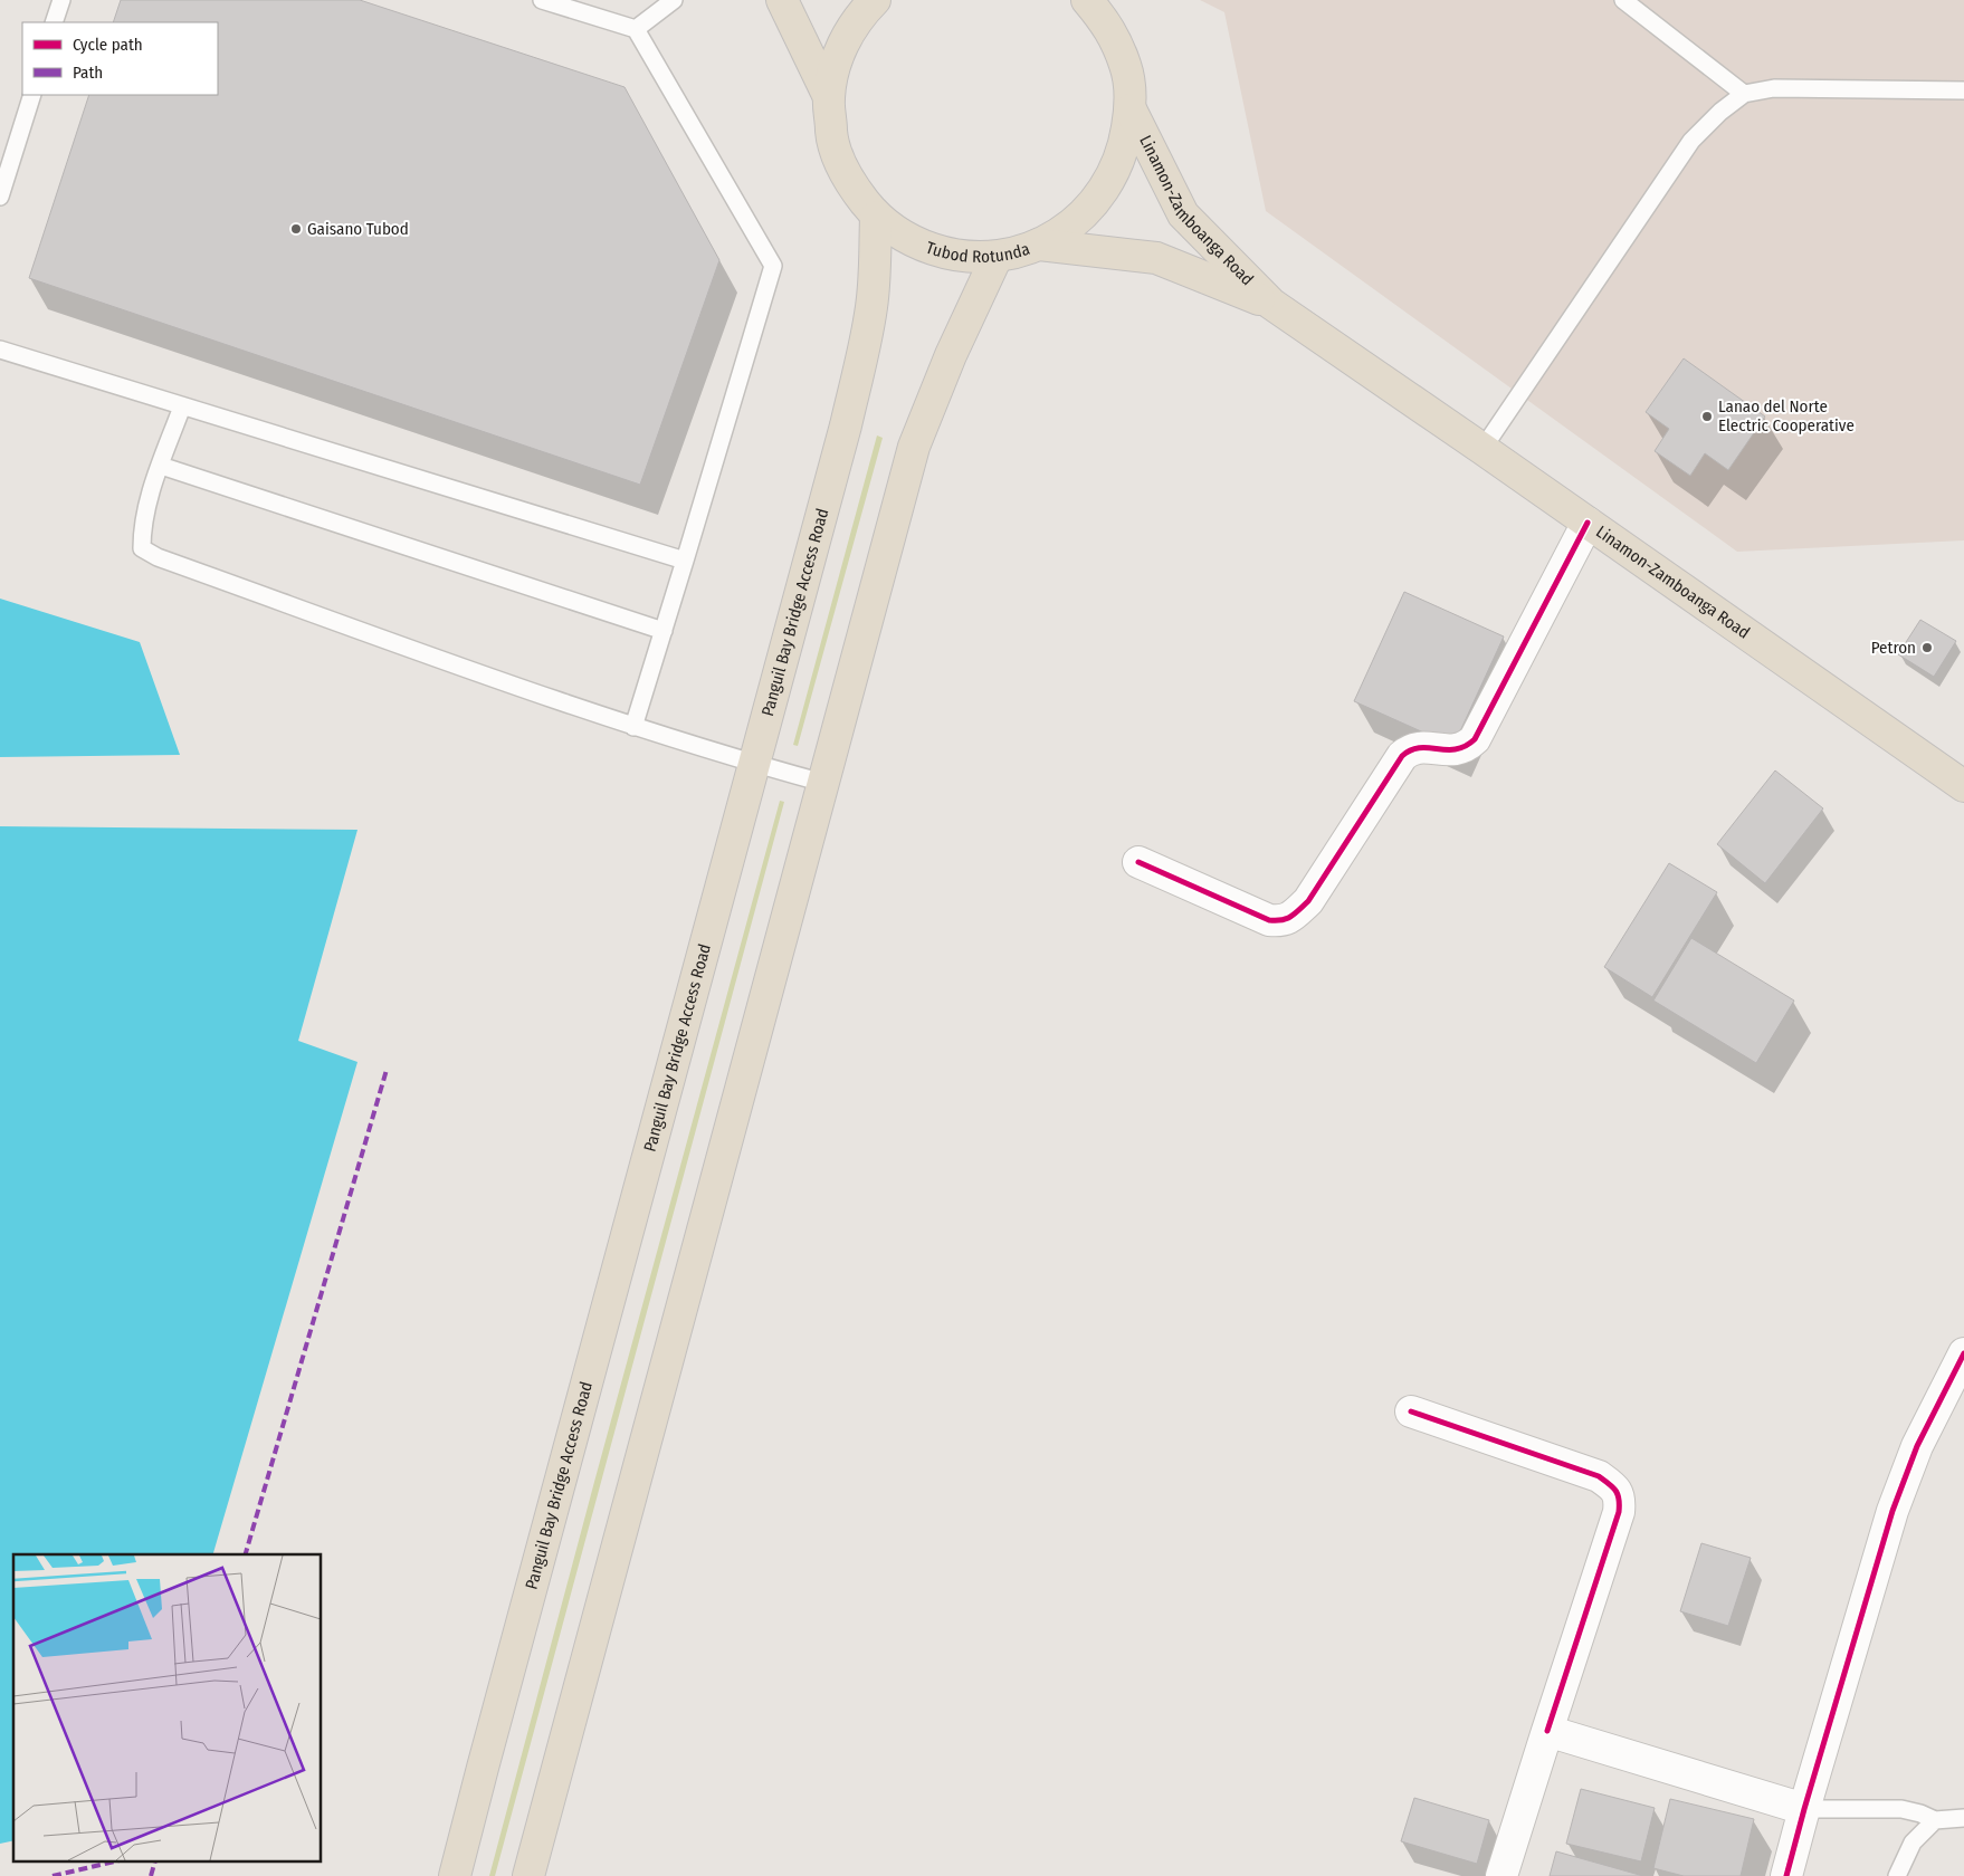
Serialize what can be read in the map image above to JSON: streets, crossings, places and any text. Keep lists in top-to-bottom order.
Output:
{
  "streets": {
    "highway": ["Linamon-Zamboanga Road", "Tubod Rotunda", "Panguil Bay Bridge Access Road"]
  },
  "crossings": [
    ["Linamon-Zamboanga Road", "Tubod Rotunda"],
    ["Tubod Rotunda", "Panguil Bay Bridge Access Road"]
  ],
  "places": ["Gaisano Tubod", "Lanao del Norte Electric Cooperative", "Petron"],
  "legend": ["Cycle path", "Path"]
}
